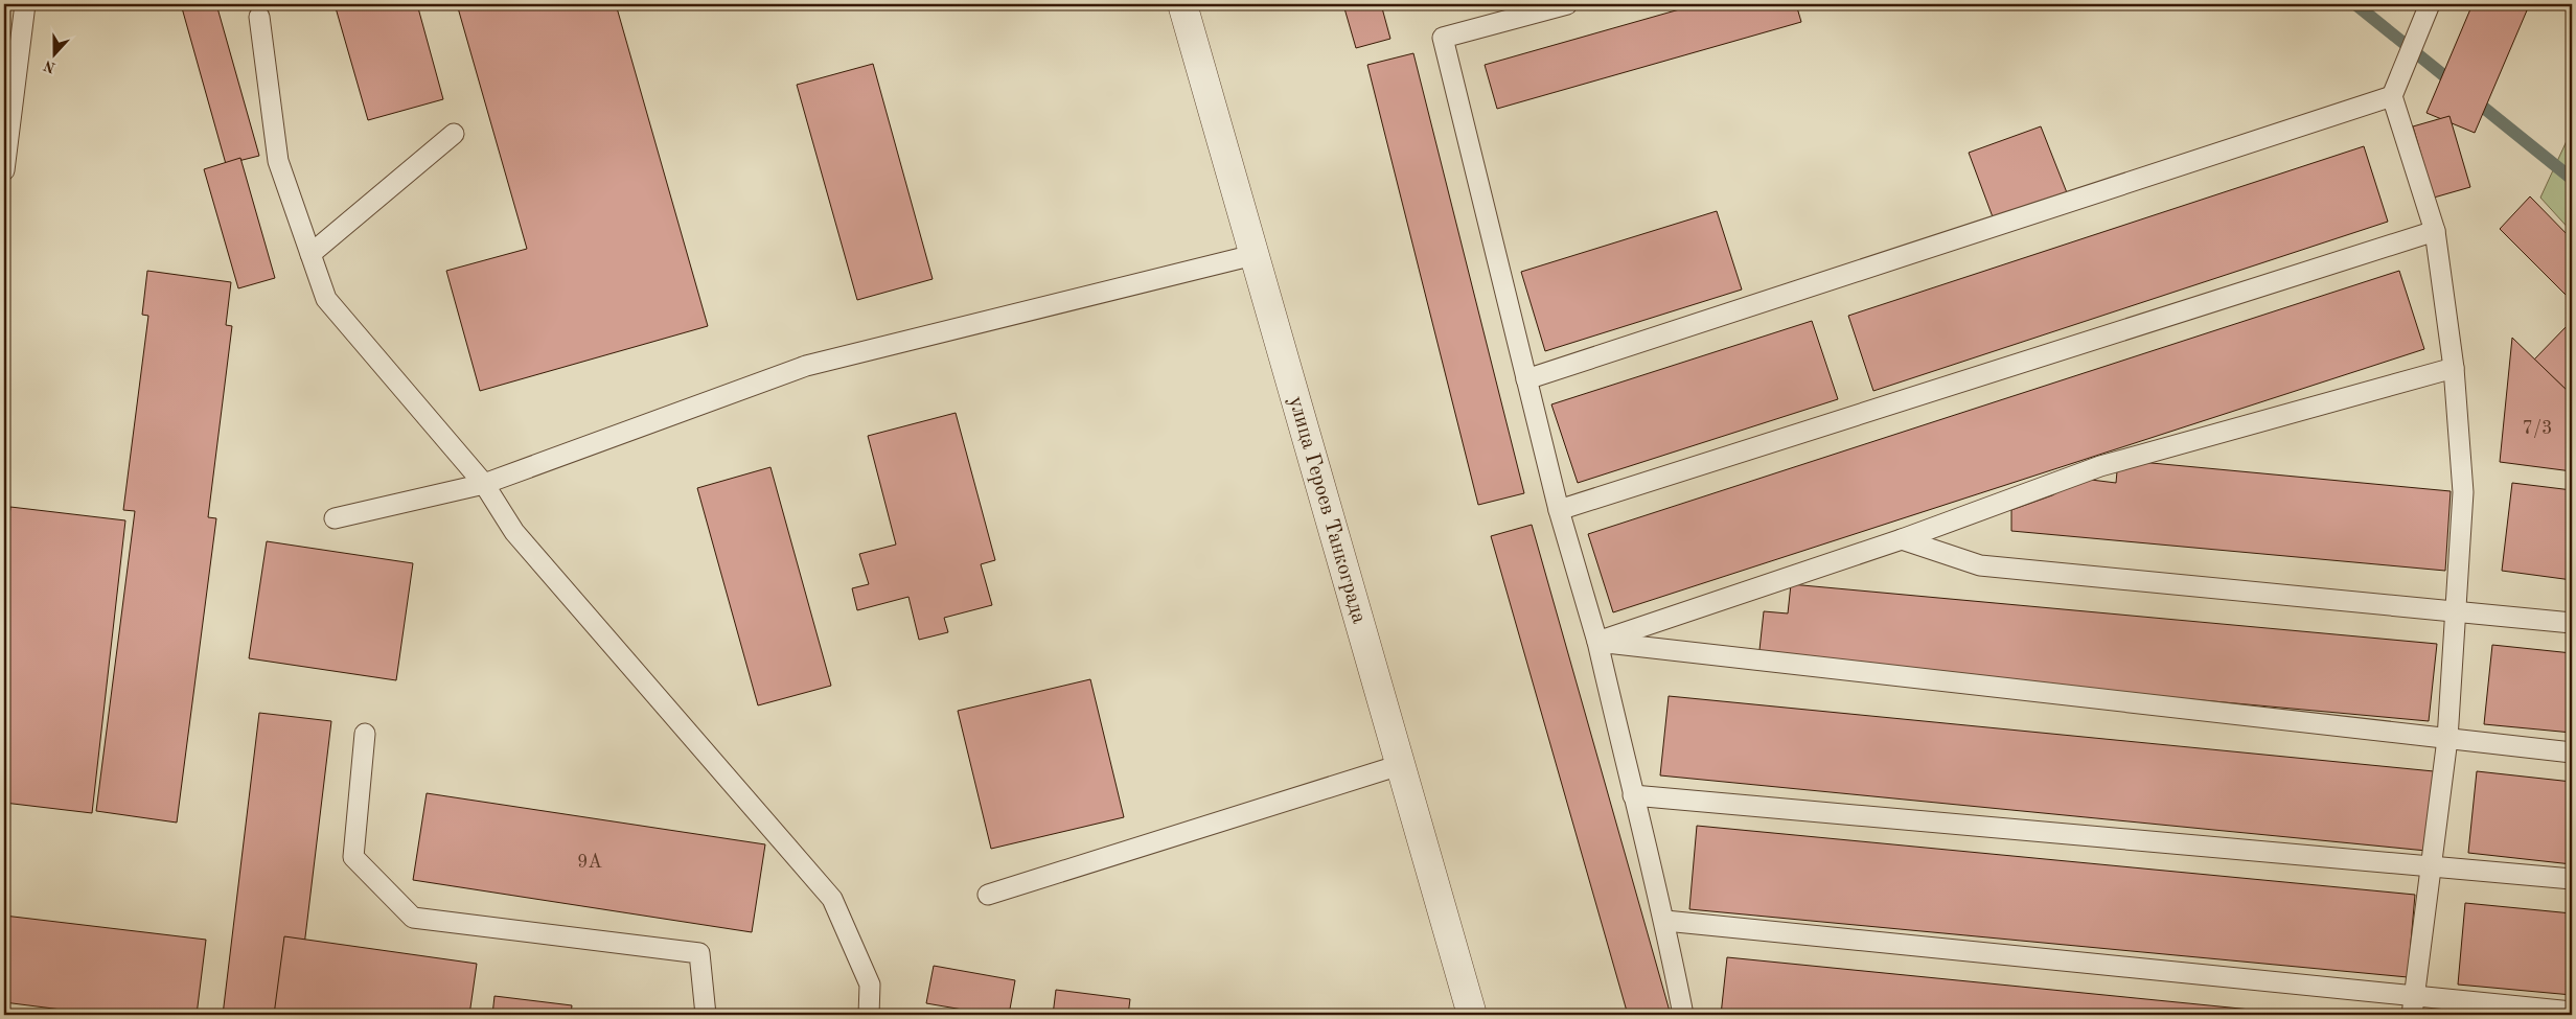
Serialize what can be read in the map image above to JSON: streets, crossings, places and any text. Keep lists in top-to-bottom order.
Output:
{
  "streets": {
    "street": ["улица Героев Танкограда"]
  },
  "house_numbers": ["7/3", "9А"],
  "north": "bottom"
}
